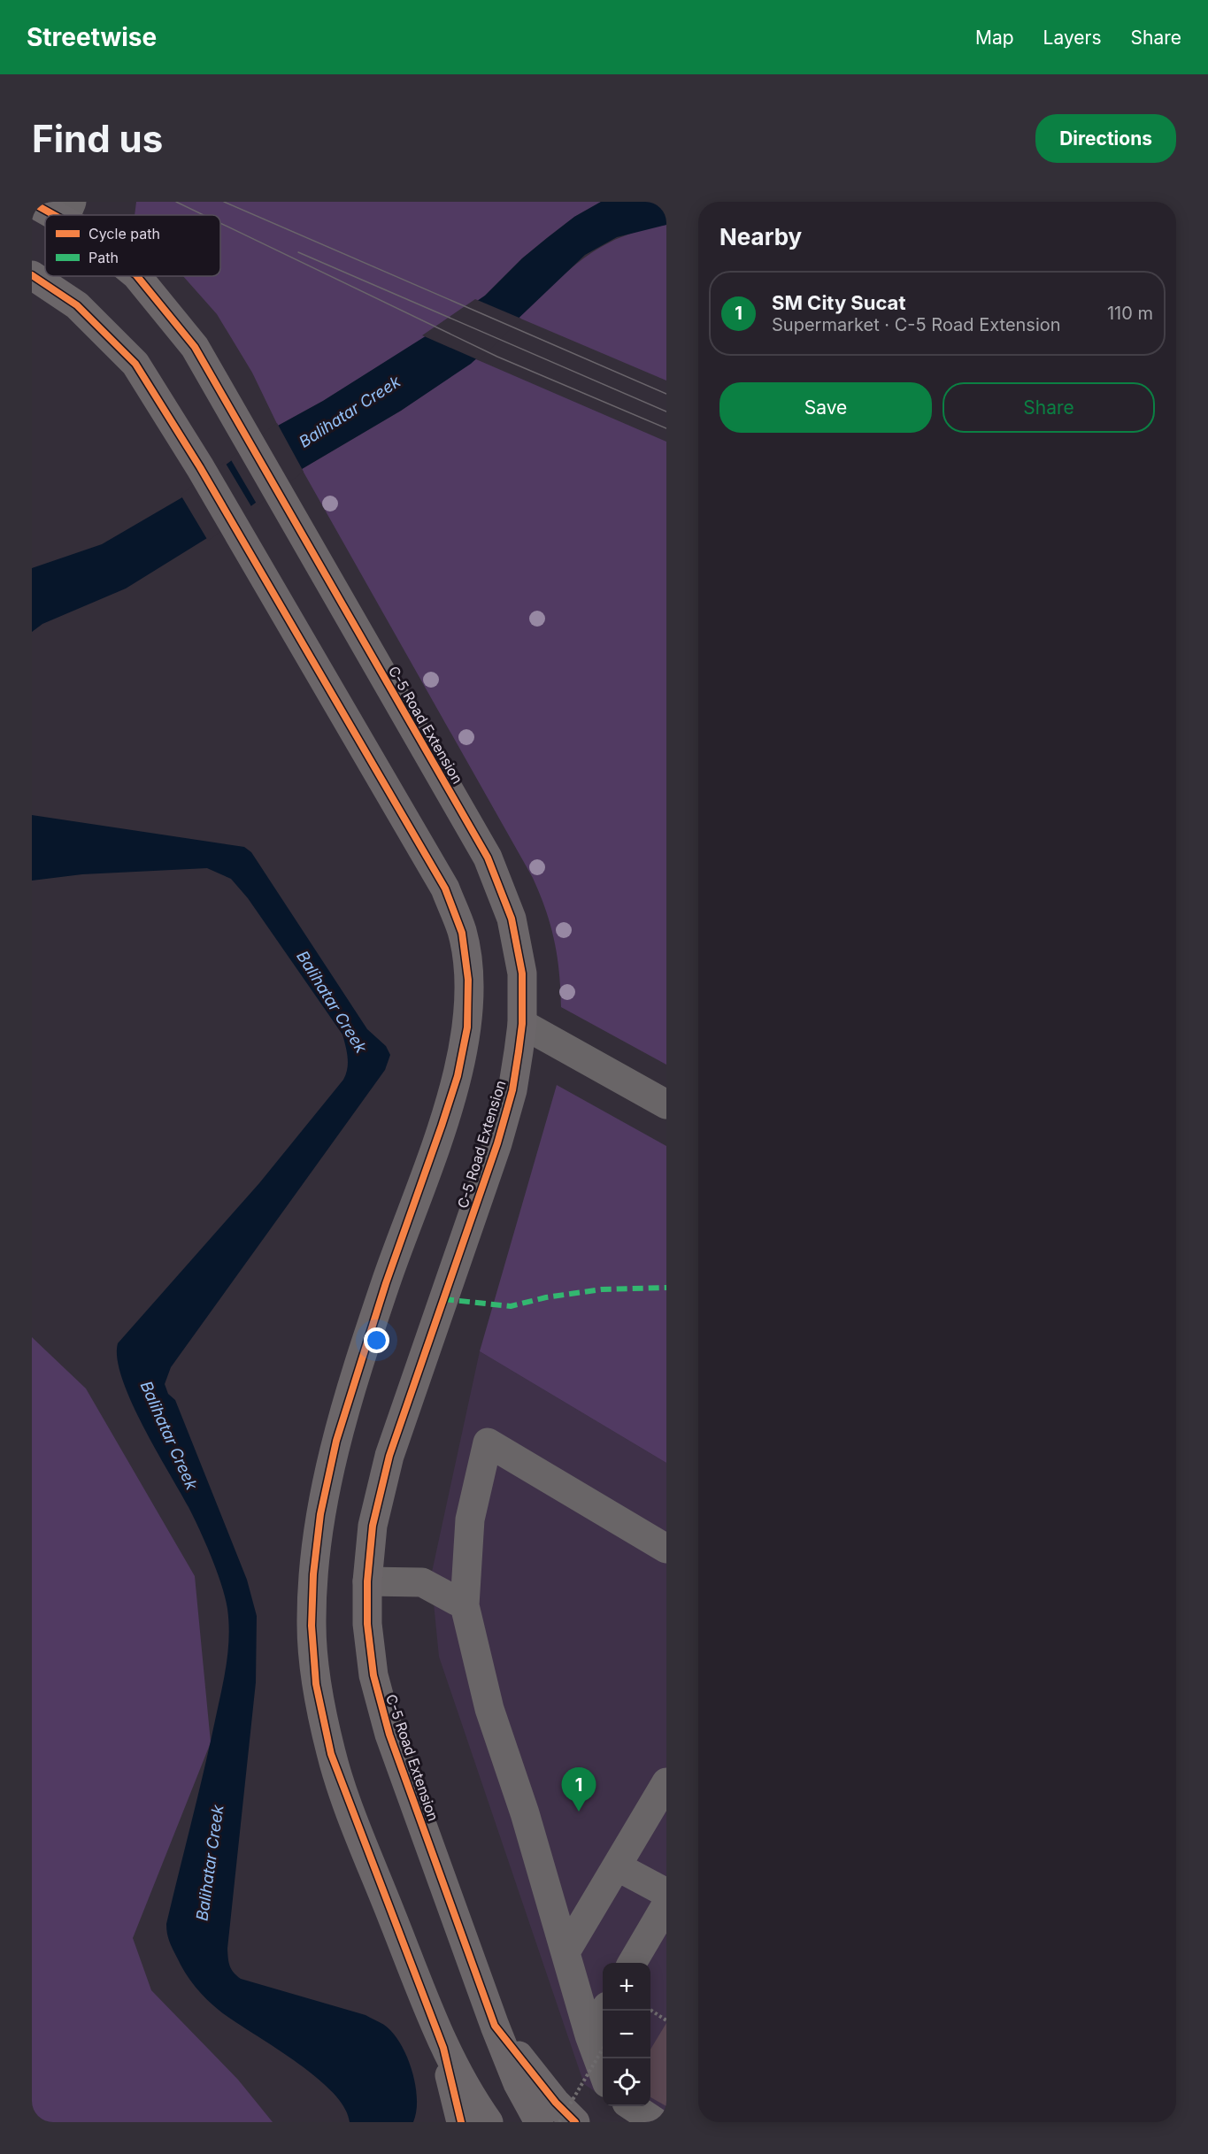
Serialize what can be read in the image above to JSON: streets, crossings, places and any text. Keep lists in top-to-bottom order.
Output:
{
  "streets": {
    "main road": ["C-5 Road Extension"]
  },
  "water": ["Balihatar Creek"],
  "legend": ["Cycle path", "Path"],
  "page": {
    "header": "Streetwise",
    "nav": ["Map", "Layers", "Share"],
    "buttons": [
      "Directions",
      ["Save", "Share"]
    ],
    "title": "Find us",
    "heading": "Nearby",
    "list": [
      {
        "mark": "1",
        "name": "SM City Sucat",
        "note": "Supermarket · C-5 Road Extension",
        "value": "110 m"
      }
    ],
    "pins": "1",
    "map_buttons": ["+", "−"]
  }
}
